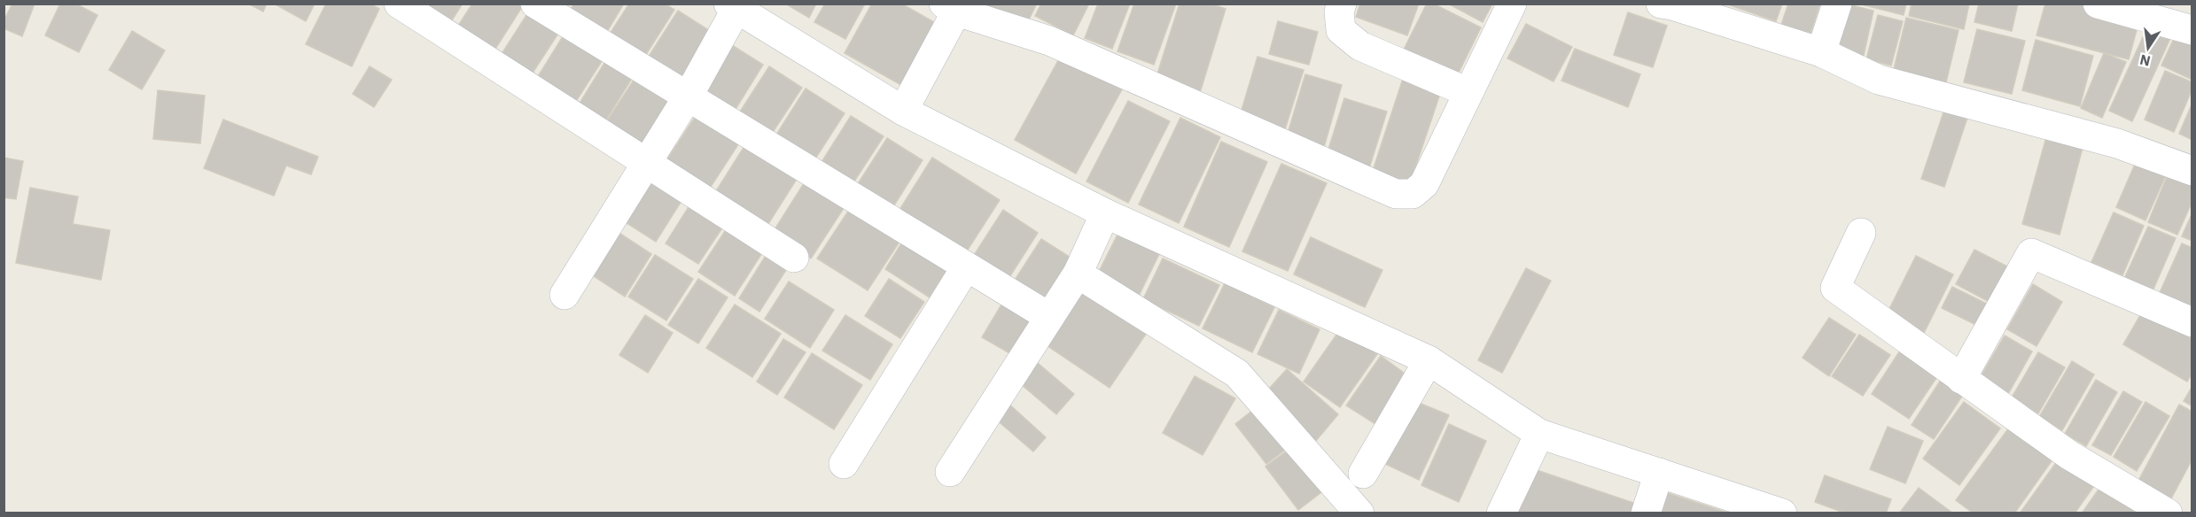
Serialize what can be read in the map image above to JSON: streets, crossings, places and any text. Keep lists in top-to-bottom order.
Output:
{
  "north": "bottom"
}
